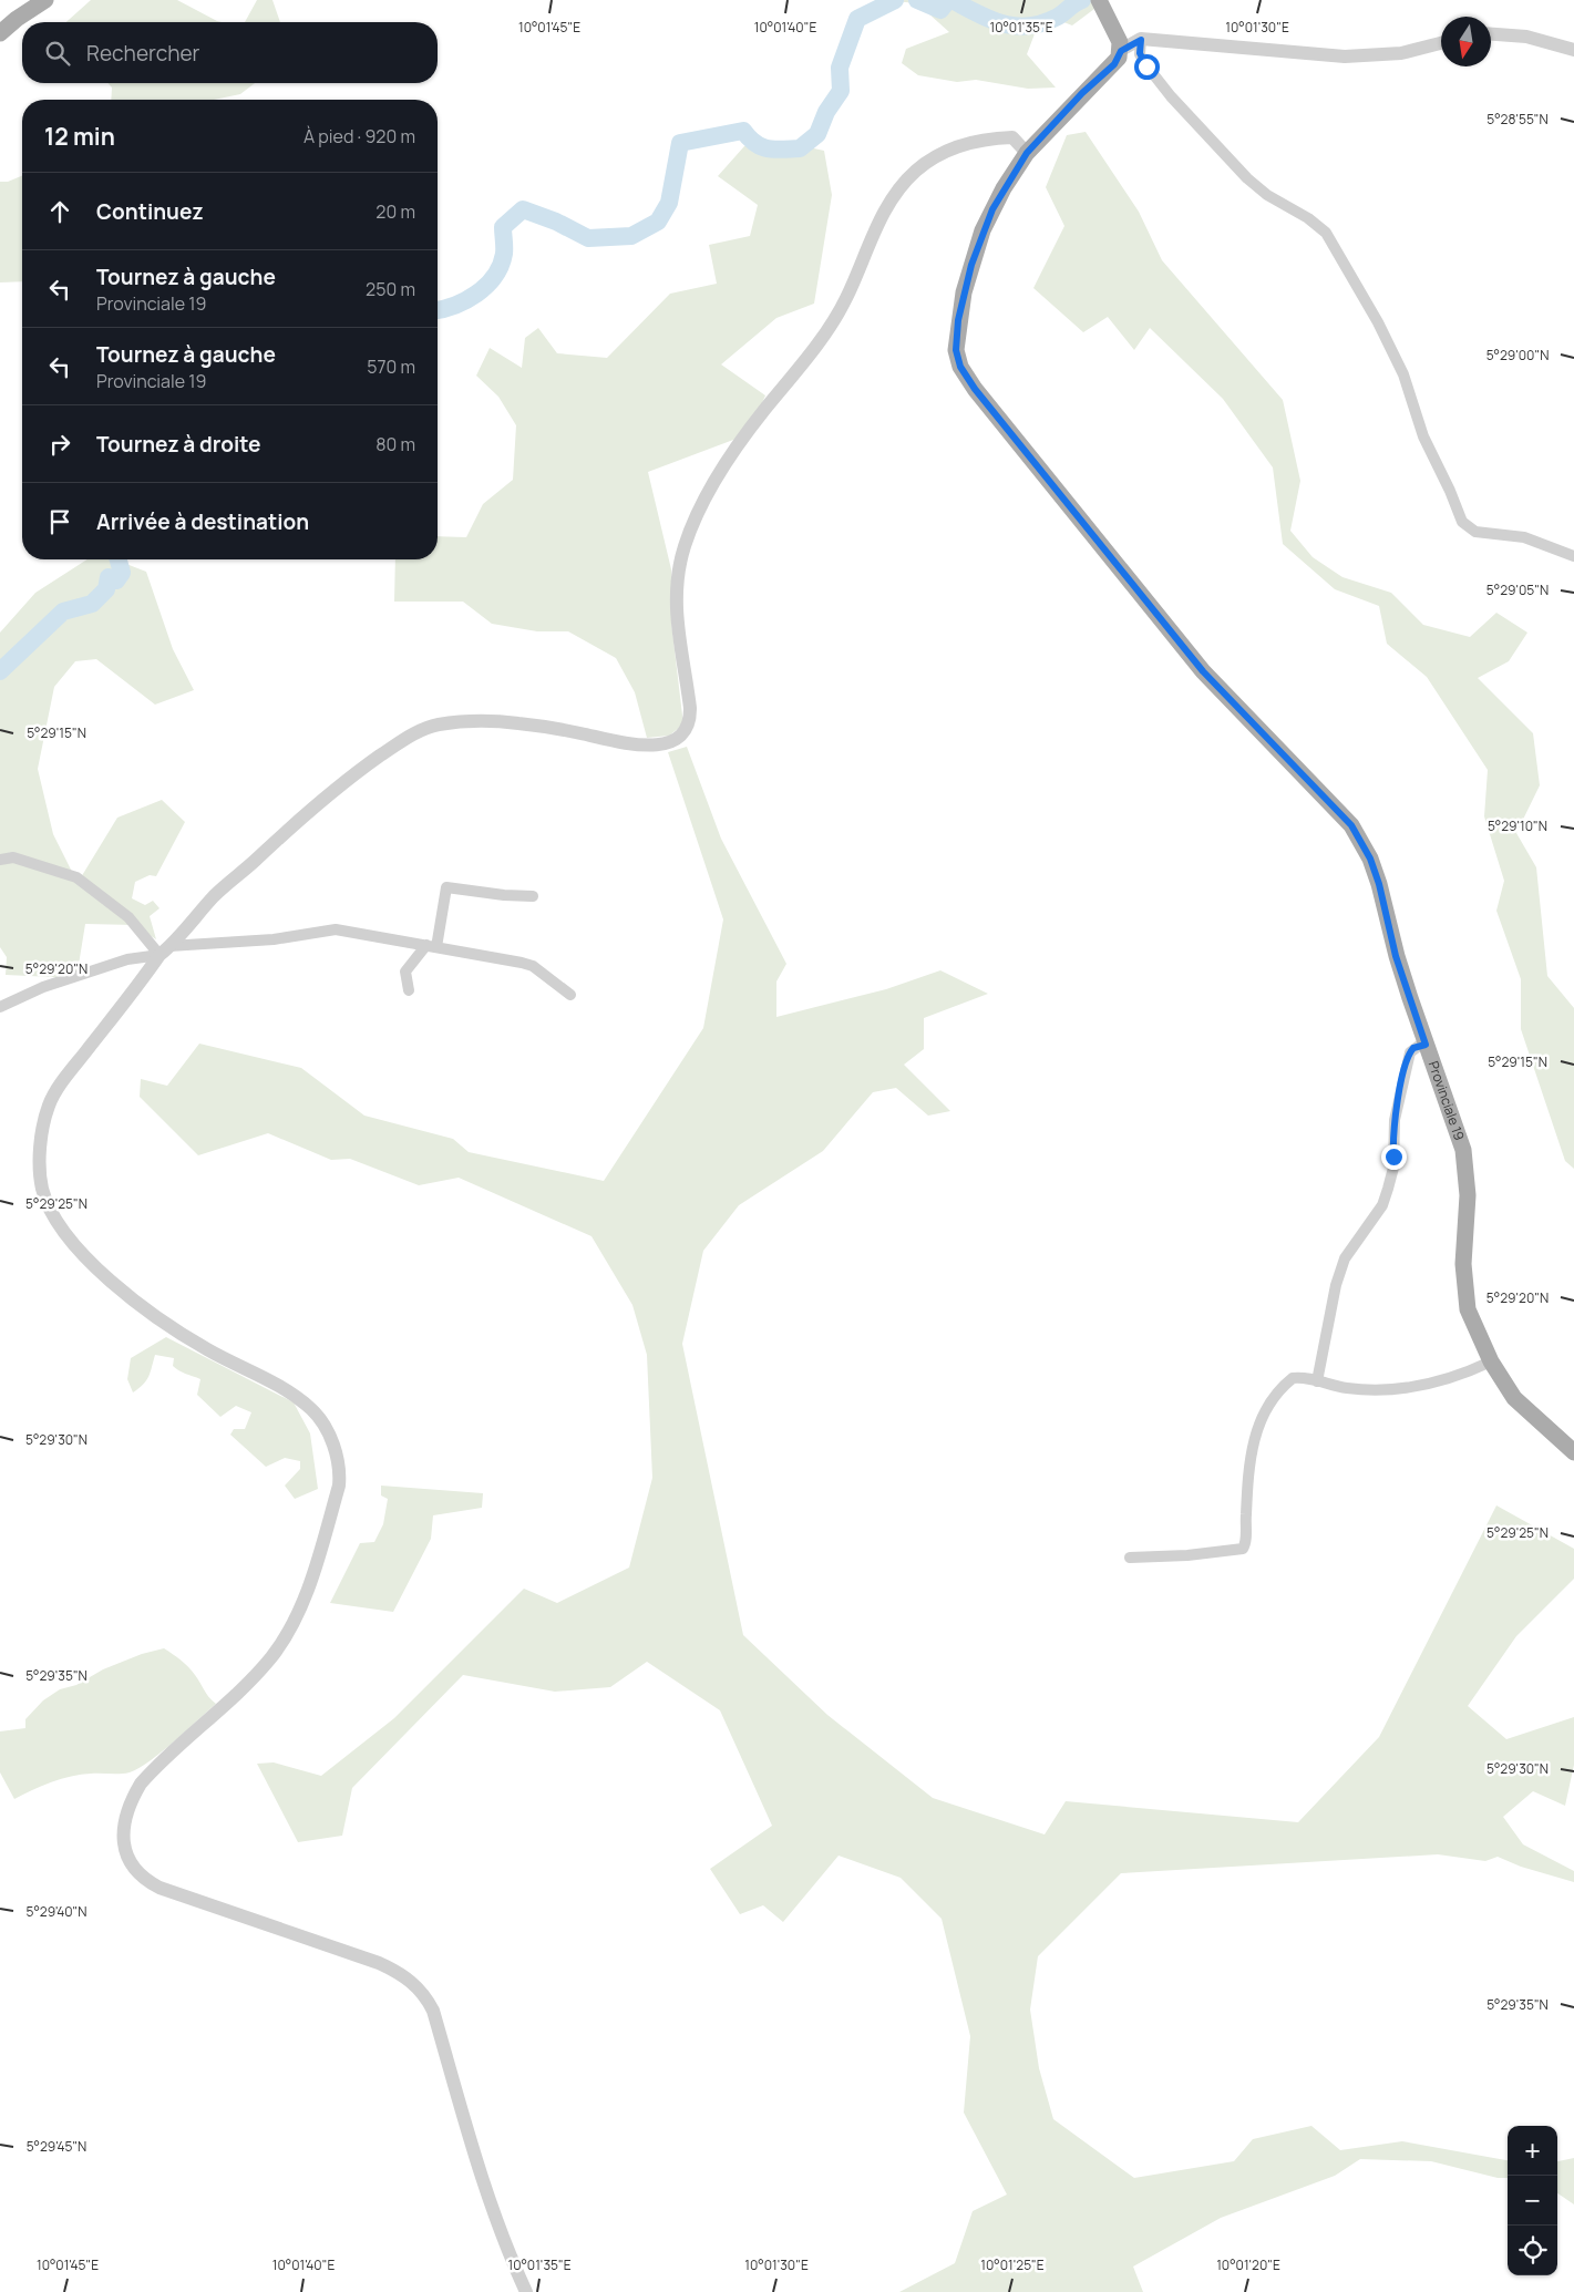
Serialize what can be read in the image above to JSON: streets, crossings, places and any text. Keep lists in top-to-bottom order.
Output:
{
  "streets": {
    "main road": ["Provinciale 19"]
  },
  "north": "bottom",
  "page": {
    "search": "Rechercher",
    "heading": ["12 min", "À pied · 920 m"],
    "list": [
      ["Continuez", "20 m"],
      ["Tournez à gauche", "Provinciale 19", "250 m"],
      ["Tournez à gauche", "Provinciale 19", "570 m"],
      ["Tournez à droite", "80 m"],
      "Arrivée à destination"
    ],
    "map_buttons": ["+", "−"]
  },
  "coordinates": [
    "10°01'45\"E",
    "10°01'40\"E",
    "10°01'35\"E",
    "10°01'30\"E",
    "5°28'55\"N",
    "5°29'00\"N",
    "5°29'05\"N",
    "5°29'15\"N",
    "5°29'10\"N",
    "5°29'20\"N",
    "5°29'25\"N",
    "5°29'30\"N",
    "5°29'35\"N",
    "5°29'40\"N",
    "5°29'45\"N",
    "10°01'25\"E",
    "10°01'20\"E"
  ]
}
